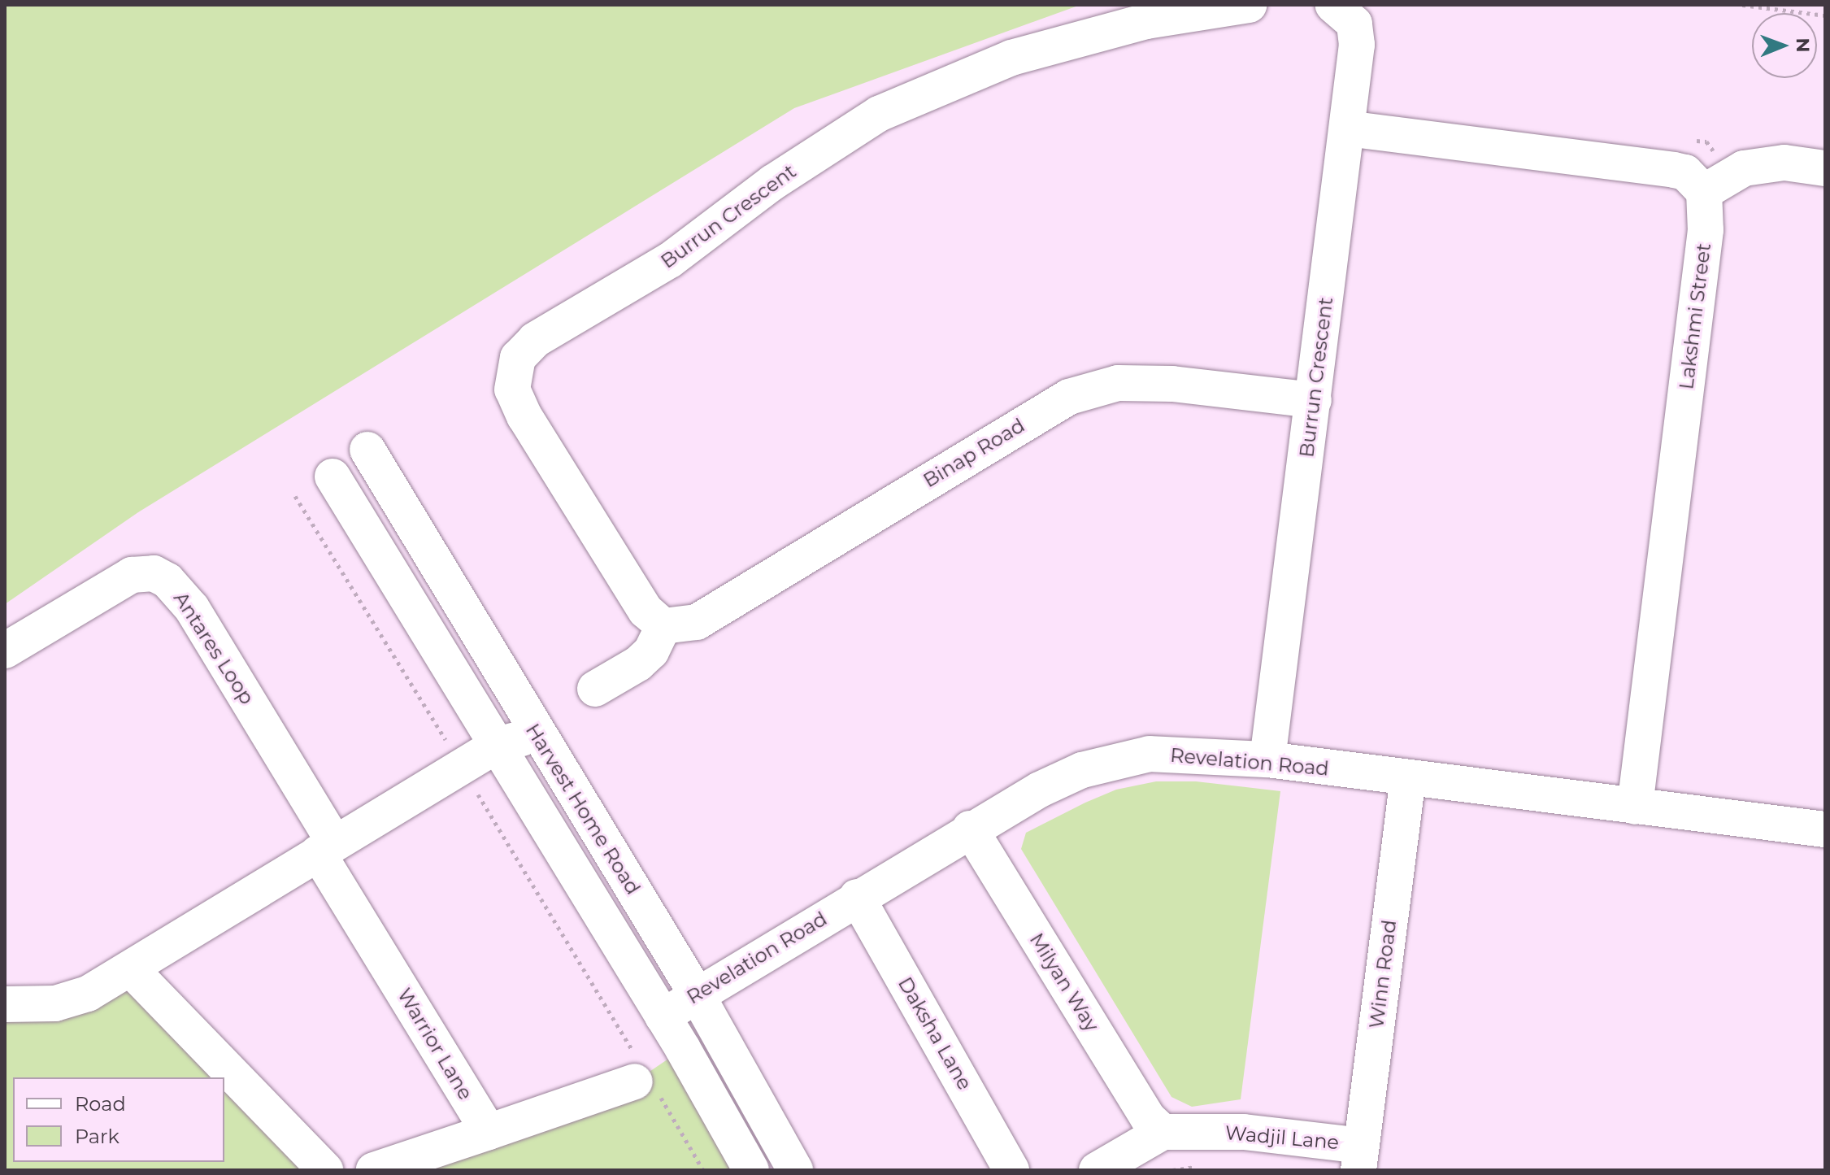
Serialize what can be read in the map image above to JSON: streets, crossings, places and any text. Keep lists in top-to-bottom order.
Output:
{
  "streets": {
    "street": [
      "Burrun Crescent",
      "Lakshmi Street",
      "Binap Road",
      "Antares Loop",
      "Revelation Road",
      "Harvest Home Road",
      "Winn Road",
      "Milyan Way",
      "Daksha Lane",
      "Warrior Lane",
      "Wadjil Lane"
    ]
  },
  "crossings": [
    ["Burrun Crescent", "Binap Road"],
    ["Burrun Crescent", "Revelation Road"],
    ["Lakshmi Street", "Revelation Road"],
    ["Antares Loop", "Warrior Lane"],
    ["Revelation Road", "Harvest Home Road"],
    ["Revelation Road", "Winn Road"],
    ["Revelation Road", "Milyan Way"],
    ["Revelation Road", "Daksha Lane"],
    ["Winn Road", "Wadjil Lane"],
    ["Milyan Way", "Wadjil Lane"]
  ],
  "legend": ["Road", "Park"],
  "north": "right"
}
